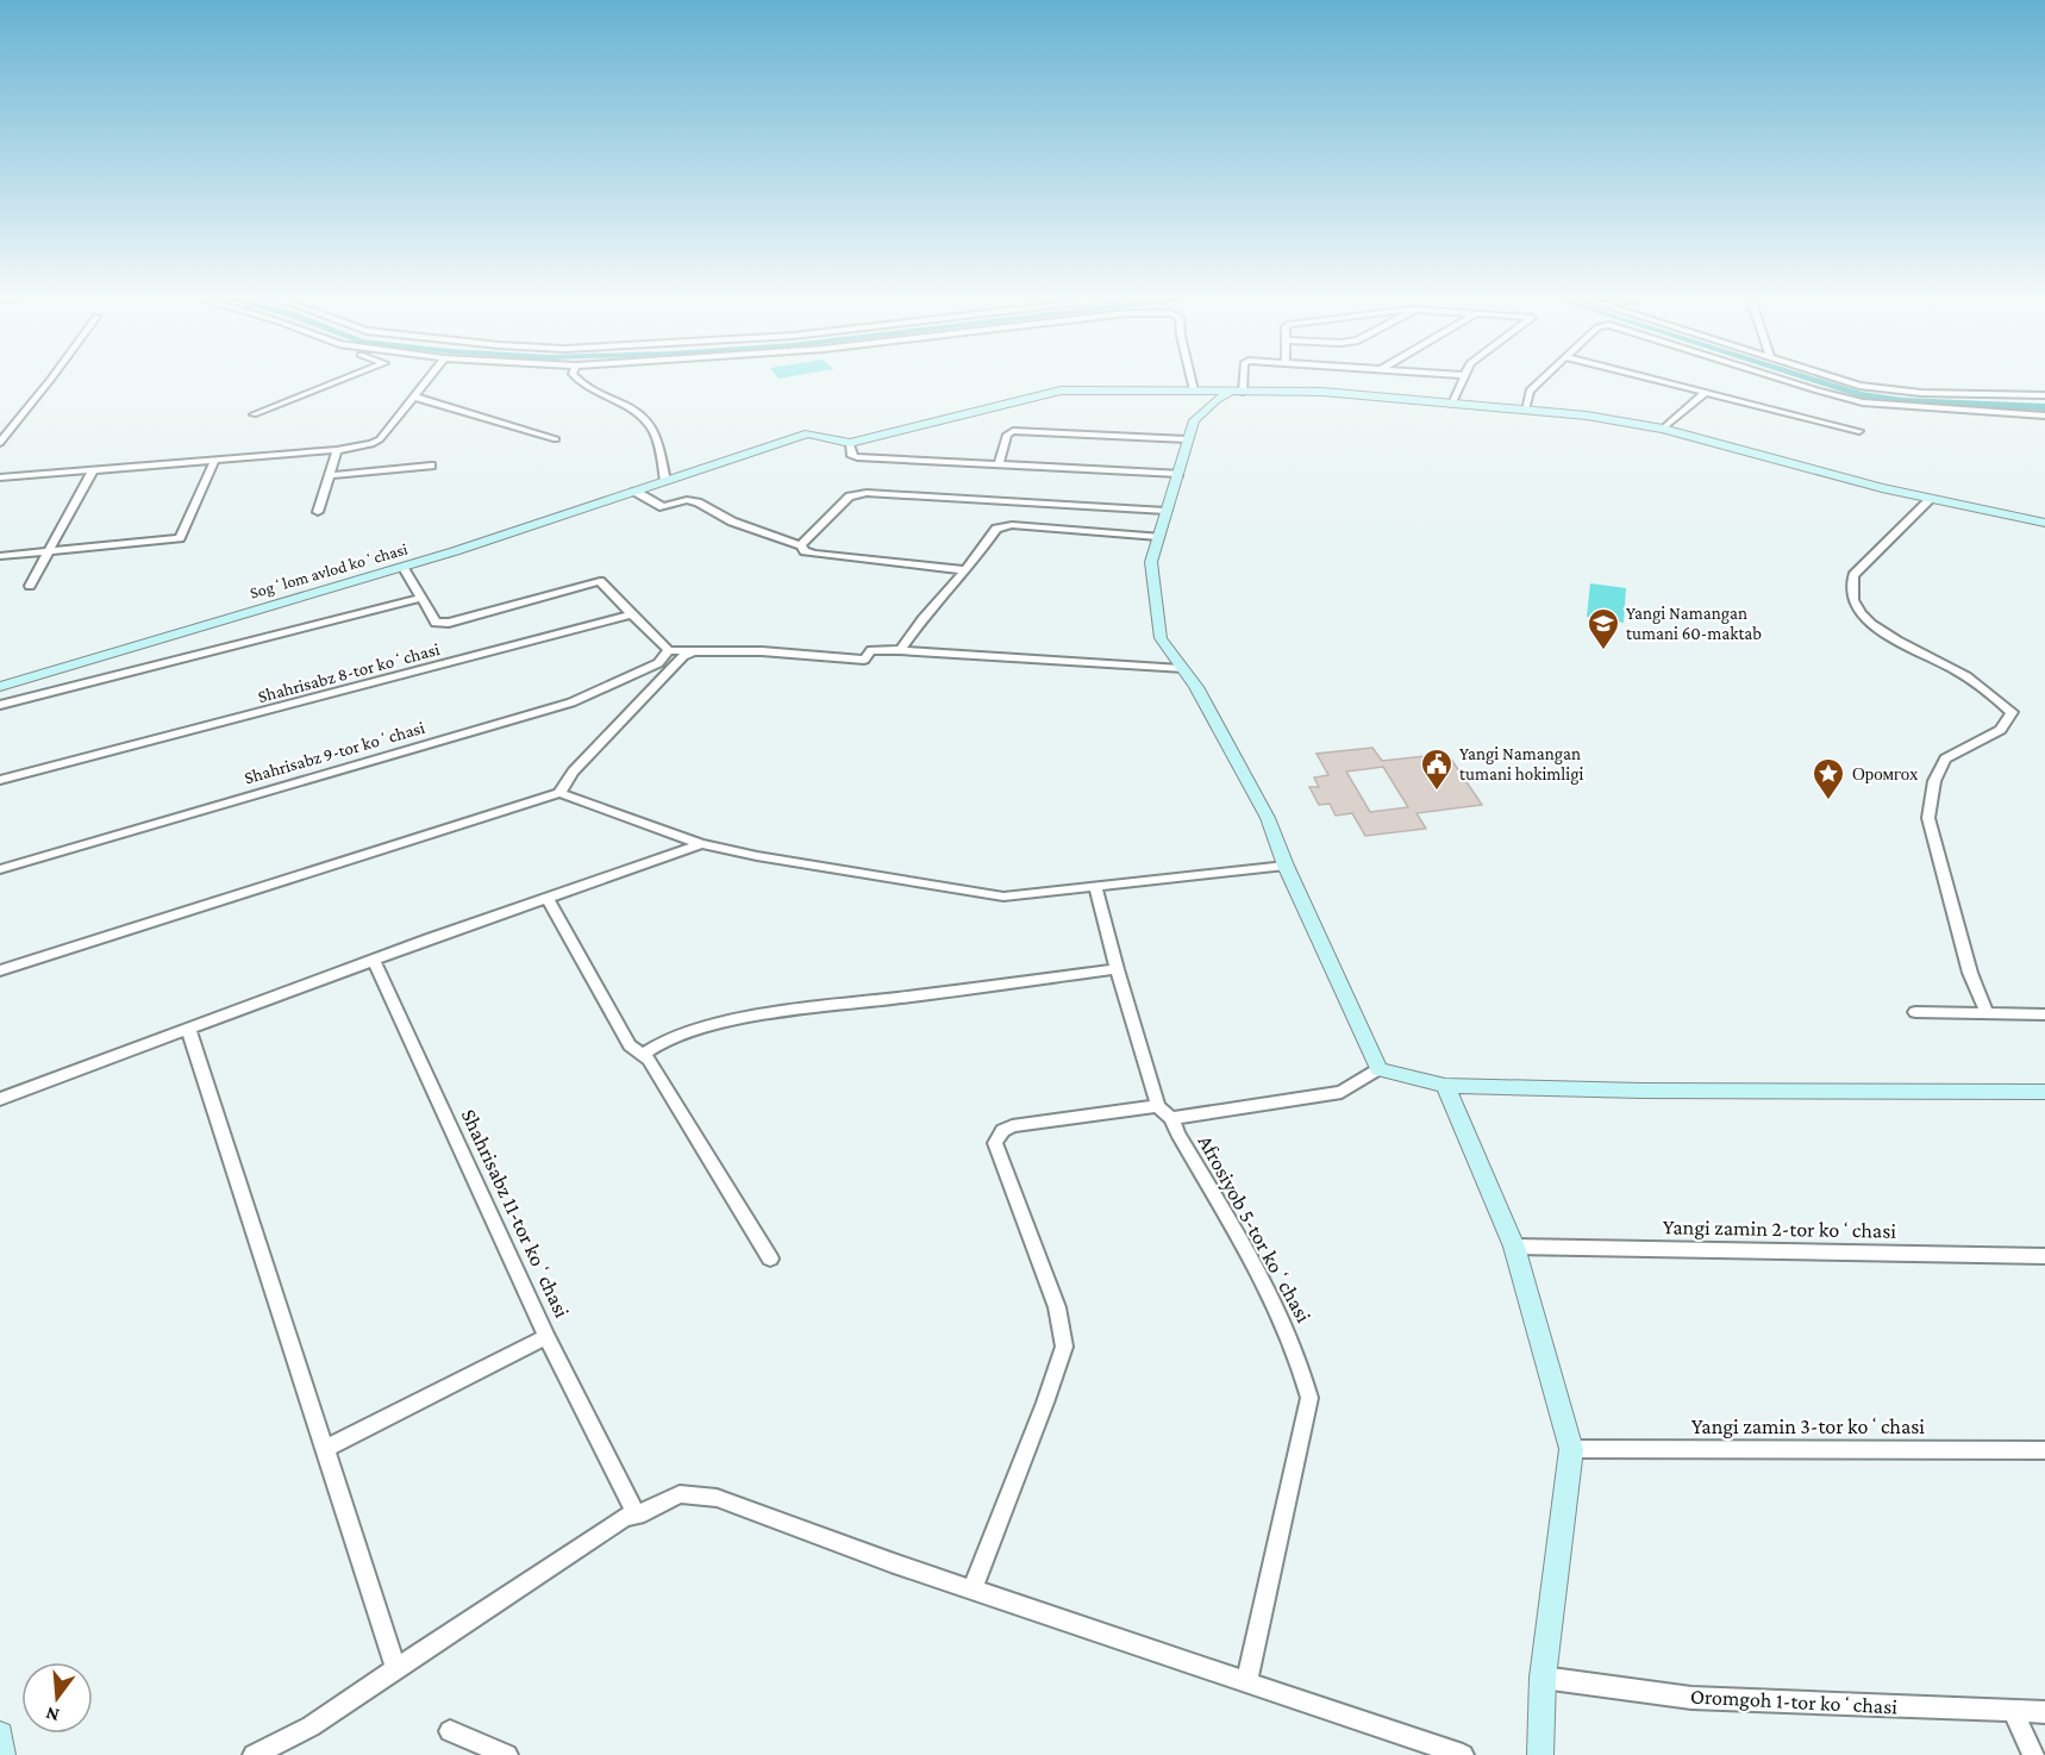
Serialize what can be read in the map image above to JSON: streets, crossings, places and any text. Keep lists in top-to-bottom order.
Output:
{
  "streets": {
    "street": [
      "Sogʻlom avlod koʻchasi",
      "Shahrisabz 8-tor koʻchasi",
      "Shahrisabz 9-tor koʻchasi",
      "Shahrisabz 11-tor koʻchasi",
      "Afrosiyob 5-tor koʻchasi",
      "Yangi zamin 2-tor koʻchasi",
      "Yangi zamin 3-tor koʻchasi",
      "Oromgoh 1-tor koʻchasi"
    ]
  },
  "places": {
    "school or university": ["Yangi Namangan tumani 60-maktab"],
    "public building": ["Yangi Namangan tumani hokimligi"],
    "place": ["Оромгох"]
  },
  "north": "bottom"
}
